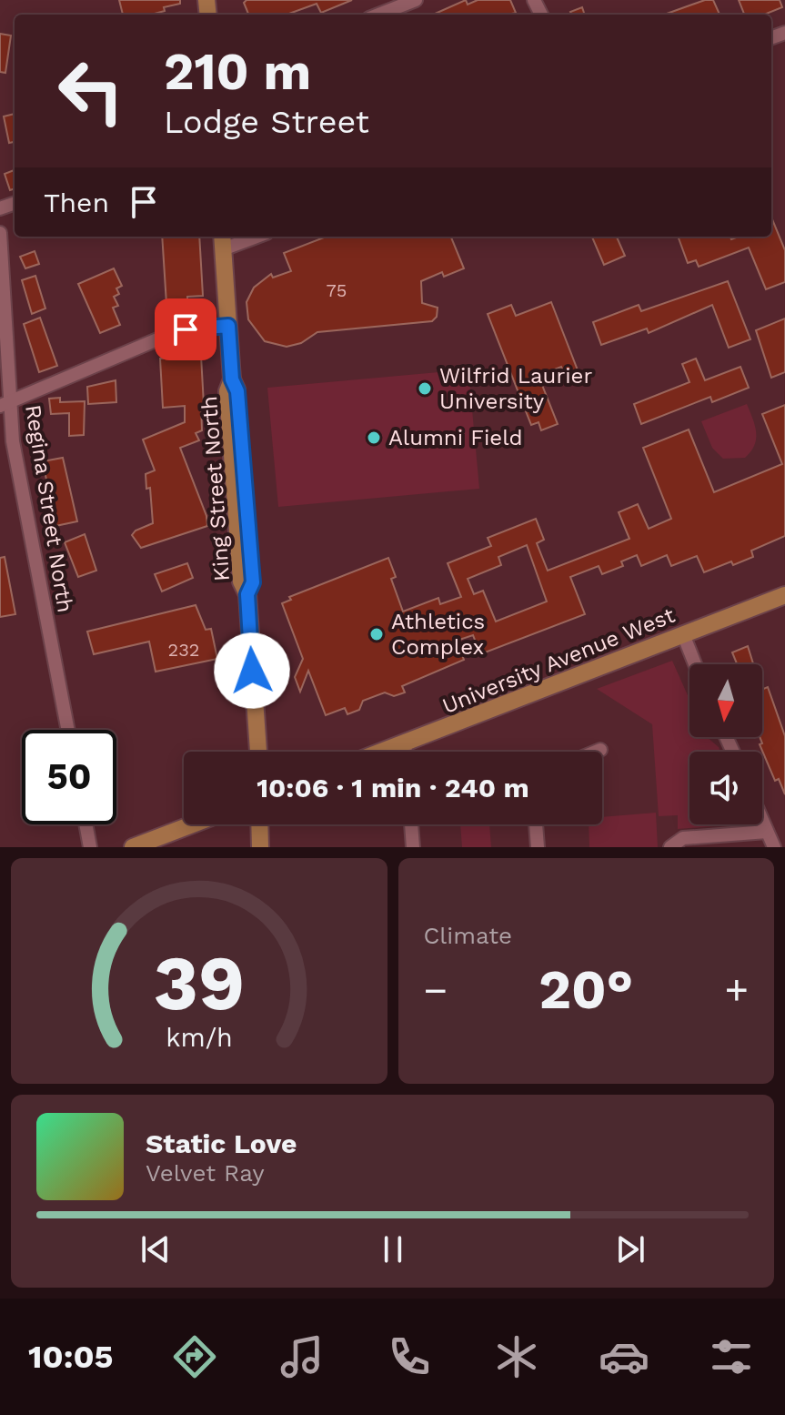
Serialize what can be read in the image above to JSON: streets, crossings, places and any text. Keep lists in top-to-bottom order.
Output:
{
  "streets": {
    "main road": ["King Street North", "University Avenue West"],
    "street": ["Regina Street North"]
  },
  "places": ["Wilfrid Laurier University", "Alumni Field", "Athletics Complex"],
  "house_numbers": ["75", "232"],
  "north": "bottom",
  "page": {
    "turn": ["210 m", "Lodge Street"],
    "then": "Then",
    "limit": "50",
    "trip": "10:06 · 1 min · 240 m",
    "tile": "Climate",
    "heat": ["−", "20°", "+"],
    "song": ["Static Love", "Velvet Ray"],
    "tabs": "10:05",
    "gauge": ["39", "km/h"]
  }
}
